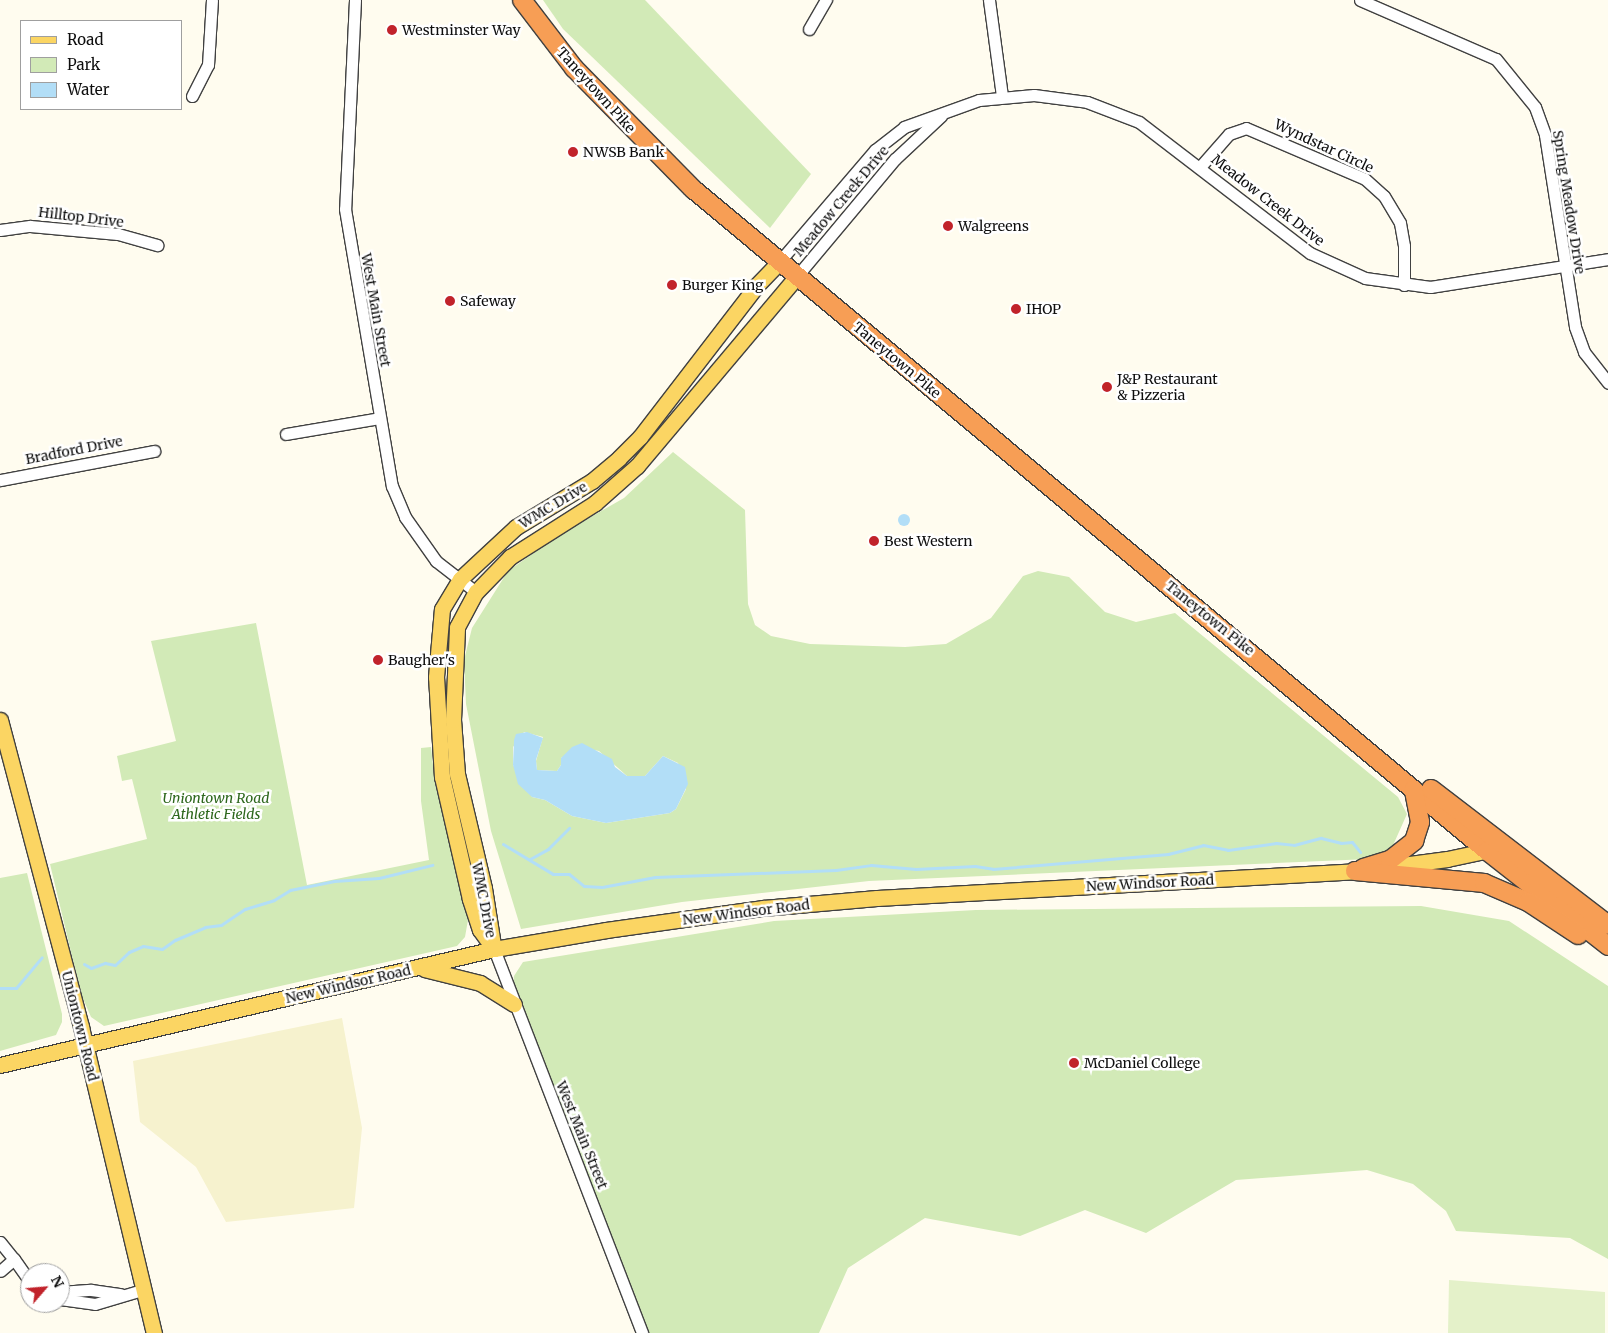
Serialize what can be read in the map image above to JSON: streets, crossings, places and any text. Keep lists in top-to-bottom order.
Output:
{
  "streets": {
    "highway": ["Taneytown Pike"],
    "main road": ["WMC Drive", "New Windsor Road", "Uniontown Road"],
    "street": [
      "Wyndstar Circle",
      "Meadow Creek Drive",
      "Spring Meadow Drive",
      "Hilltop Drive",
      "West Main Street",
      "Bradford Drive"
    ]
  },
  "crossings": [
    ["Taneytown Pike", "Meadow Creek Drive"],
    ["Taneytown Pike", "WMC Drive"],
    ["Taneytown Pike", "New Windsor Road"],
    ["Wyndstar Circle", "Meadow Creek Drive"],
    ["Meadow Creek Drive", "Spring Meadow Drive"],
    ["Meadow Creek Drive", "WMC Drive"],
    ["West Main Street", "WMC Drive"],
    ["West Main Street", "New Windsor Road"],
    ["WMC Drive", "New Windsor Road"],
    ["New Windsor Road", "Uniontown Road"]
  ],
  "parks": ["Uniontown Road Athletic Fields"],
  "places": [
    "Westminster Way",
    "NWSB Bank",
    "Walgreens",
    "Burger King",
    "Safeway",
    "IHOP",
    "J&P Restaurant & Pizzeria",
    "Best Western",
    "Baugher's",
    "McDaniel College"
  ],
  "legend": ["Road", "Park", "Water"],
  "north": "top right"
}
